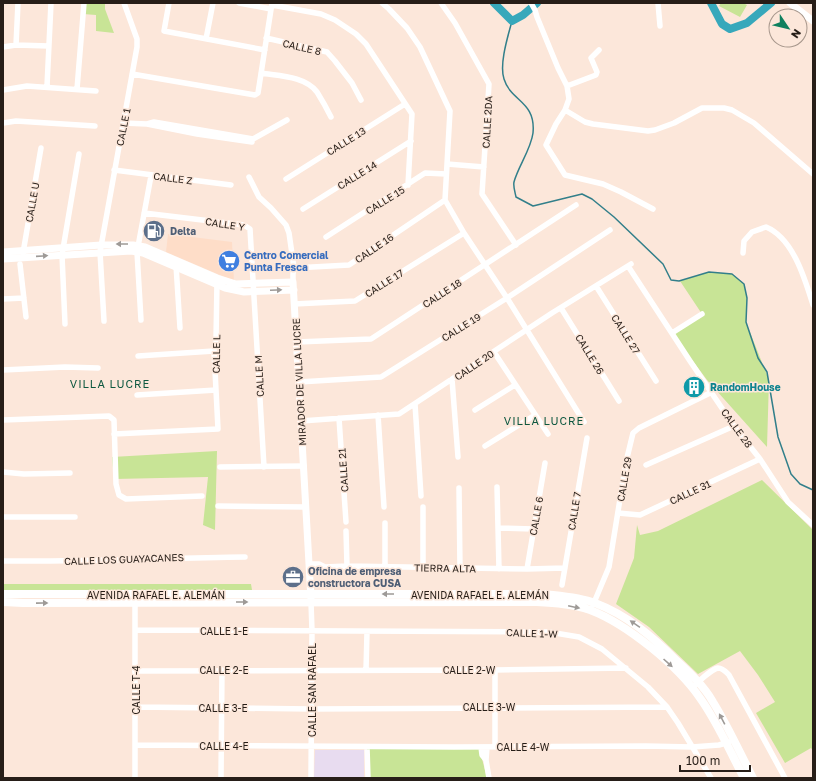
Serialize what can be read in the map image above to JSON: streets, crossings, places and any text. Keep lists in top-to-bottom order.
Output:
{
  "streets": {
    "main road": ["AVENIDA RAFAEL E. ALEMÁN"],
    "street": [
      "CALLE 8",
      "CALLE 2DA",
      "CALLE 1",
      "CALLE 13",
      "CALLE 14",
      "CALLE Z",
      "CALLE 15",
      "CALLE U",
      "CALLE Y",
      "CALLE 16",
      "CALLE 17",
      "CALLE 18",
      "CALLE 19",
      "CALLE 27",
      "CALLE L",
      "CALLE 26",
      "CALLE 20",
      "CALLE M",
      "MIRADOR DE VILLA LUCRE",
      "CALLE 28",
      "CALLE 21",
      "CALLE 29",
      "CALLE 31",
      "CALLE 7",
      "CALLE 6",
      "CALLE LOS GUAYACANES",
      "TIERRA ALTA",
      "CALLE 1-E",
      "CALLE 1-W",
      "CALLE 2-E",
      "CALLE 2-W",
      "CALLE T-4",
      "CALLE SAN RAFAEL",
      "CALLE 3-W",
      "CALLE 3-E",
      "CALLE 4-E",
      "CALLE 4-W"
    ]
  },
  "crossings": [
    ["CALLE 2DA", "CALLE 18"],
    ["CALLE 1", "CALLE Z"],
    ["CALLE Y", "CALLE M"],
    ["CALLE 16", "MIRADOR DE VILLA LUCRE"],
    ["CALLE 17", "MIRADOR DE VILLA LUCRE"],
    ["CALLE 18", "MIRADOR DE VILLA LUCRE"],
    ["CALLE 19", "MIRADOR DE VILLA LUCRE"],
    ["CALLE 27", "CALLE 20"],
    ["CALLE 26", "CALLE 20"],
    ["CALLE 20", "MIRADOR DE VILLA LUCRE"],
    ["CALLE 20", "CALLE 28"],
    ["CALLE 20", "CALLE 21"],
    ["MIRADOR DE VILLA LUCRE", "TIERRA ALTA"],
    ["MIRADOR DE VILLA LUCRE", "AVENIDA RAFAEL E. ALEMÁN"],
    ["MIRADOR DE VILLA LUCRE", "CALLE SAN RAFAEL"],
    ["CALLE 28", "CALLE 29"],
    ["CALLE 28", "CALLE 31"],
    ["CALLE 29", "CALLE 31"],
    ["CALLE 29", "AVENIDA RAFAEL E. ALEMÁN"],
    ["CALLE 7", "TIERRA ALTA"],
    ["CALLE 6", "TIERRA ALTA"],
    ["AVENIDA RAFAEL E. ALEMÁN", "CALLE T-4"],
    ["AVENIDA RAFAEL E. ALEMÁN", "CALLE SAN RAFAEL"],
    ["AVENIDA RAFAEL E. ALEMÁN", "CALLE 4-W"],
    ["CALLE 1-E", "CALLE 1-W"],
    ["CALLE 1-E", "CALLE T-4"],
    ["CALLE 1-E", "CALLE SAN RAFAEL"],
    ["CALLE 1-W", "CALLE 2-W"],
    ["CALLE 1-W", "CALLE SAN RAFAEL"],
    ["CALLE 1-W", "CALLE 3-W"],
    ["CALLE 1-W", "CALLE 4-W"],
    ["CALLE 2-E", "CALLE 2-W"],
    ["CALLE 2-E", "CALLE T-4"],
    ["CALLE 2-E", "CALLE SAN RAFAEL"],
    ["CALLE 2-W", "CALLE SAN RAFAEL"],
    ["CALLE T-4", "CALLE 3-E"],
    ["CALLE T-4", "CALLE 4-E"],
    ["CALLE SAN RAFAEL", "CALLE 3-W"],
    ["CALLE SAN RAFAEL", "CALLE 3-E"],
    ["CALLE SAN RAFAEL", "CALLE 4-E"],
    ["CALLE SAN RAFAEL", "CALLE 4-W"],
    ["CALLE 3-W", "CALLE 3-E"],
    ["CALLE 4-E", "CALLE 4-W"]
  ],
  "districts": ["VILLA LUCRE", "VILLA LUCRE"],
  "places": {
    "fuel station": ["Delta"],
    "supermarket": ["Centro Comercial Punta Fresca"],
    "building": ["RandomHouse"],
    "office": ["Oficina de empresa constructora CUSA"]
  },
  "scale_bar": "100 m",
  "north": "bottom right"
}
